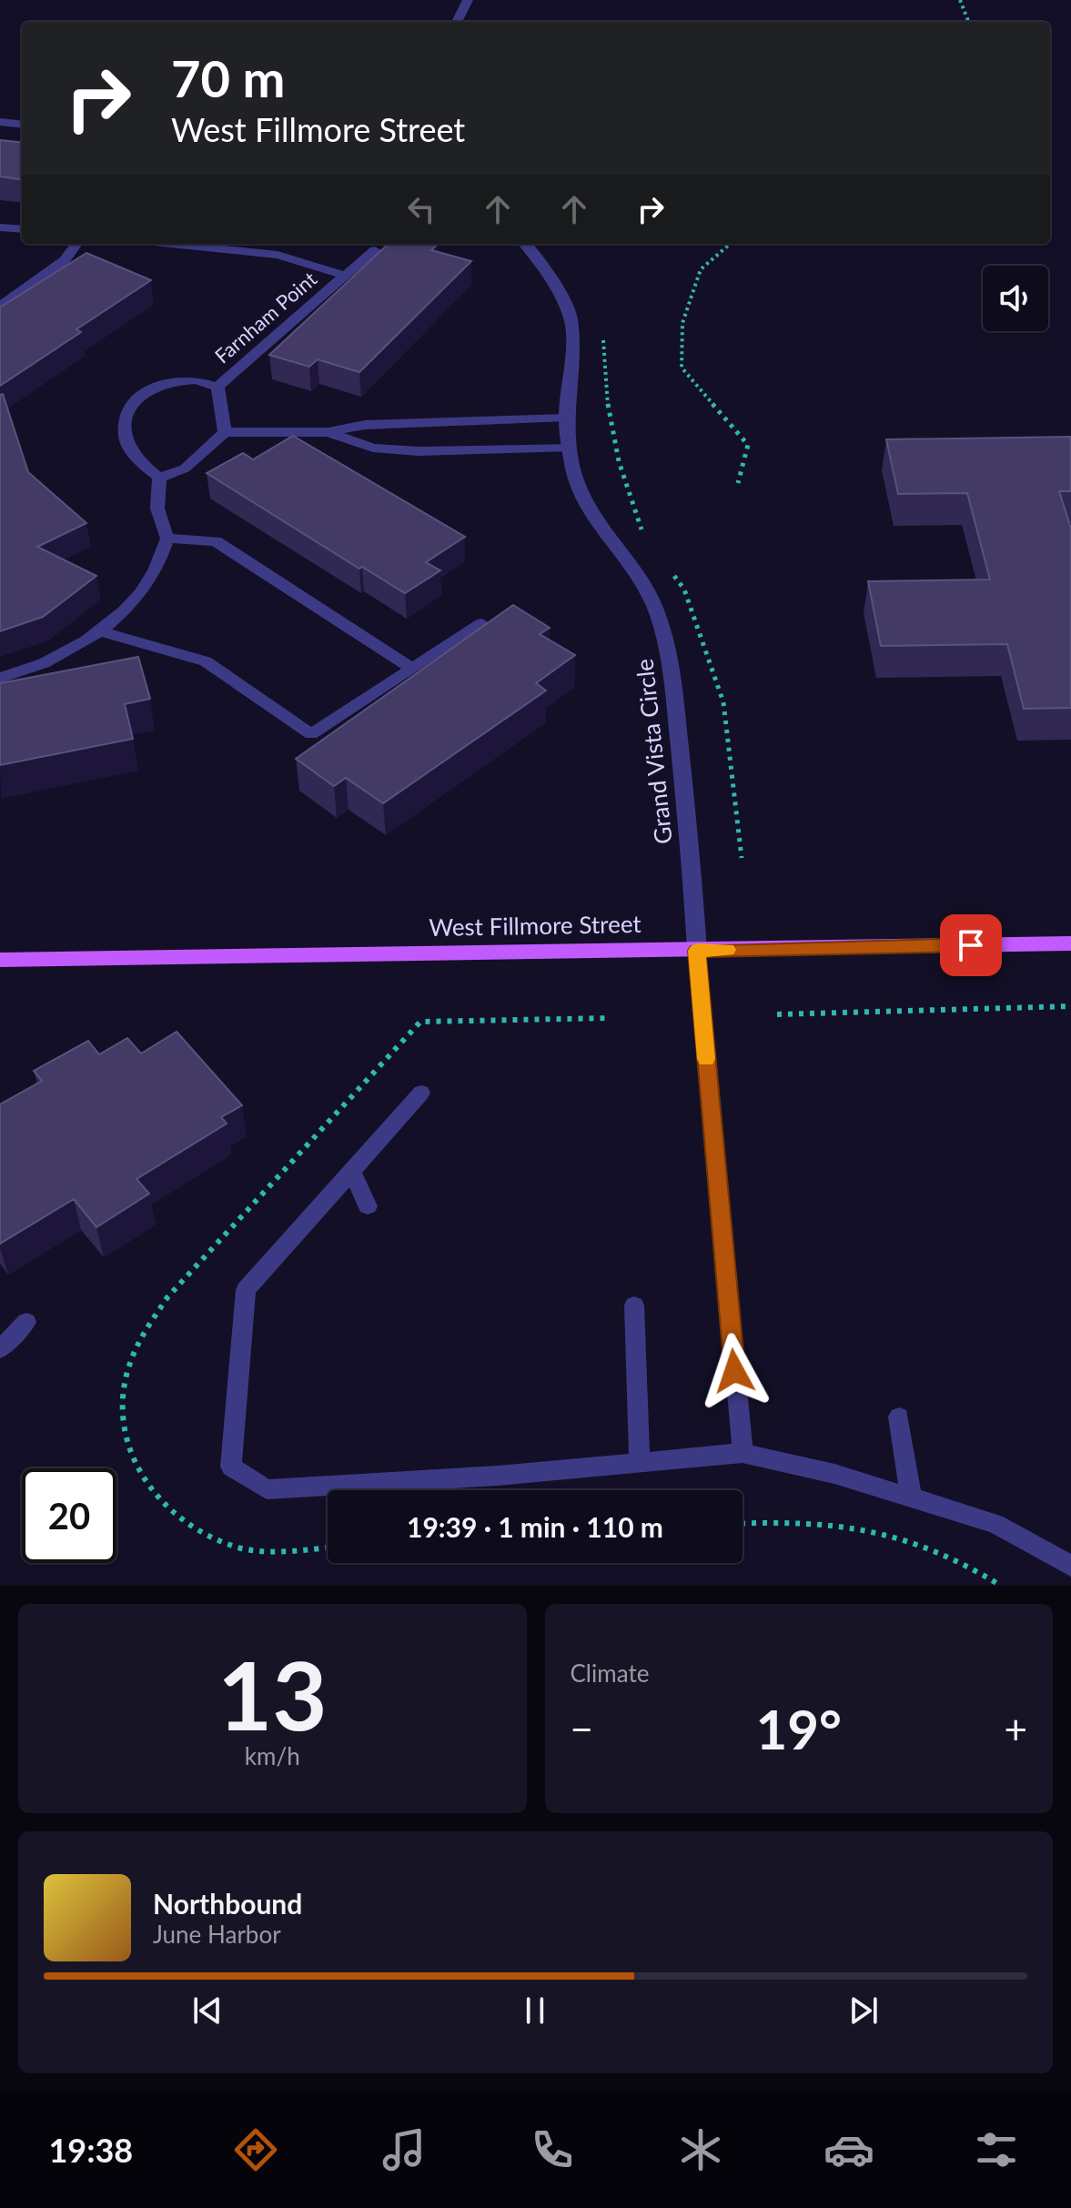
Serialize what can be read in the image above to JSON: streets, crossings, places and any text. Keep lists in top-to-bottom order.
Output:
{
  "streets": {
    "main road": ["West Fillmore Street"],
    "street": ["Grand Vista Circle"],
    "lane": ["Farnham Point"]
  },
  "crossings": [
    ["Grand Vista Circle", "West Fillmore Street"]
  ],
  "page": {
    "turn": ["70 m", "West Fillmore Street"],
    "limit": "20",
    "trip": "19:39 · 1 min · 110 m",
    "tile": [
      ["13", "km/h"],
      "Climate"
    ],
    "heat": ["−", "19°", "+"],
    "song": ["Northbound", "June Harbor"],
    "tabs": "19:38"
  }
}
